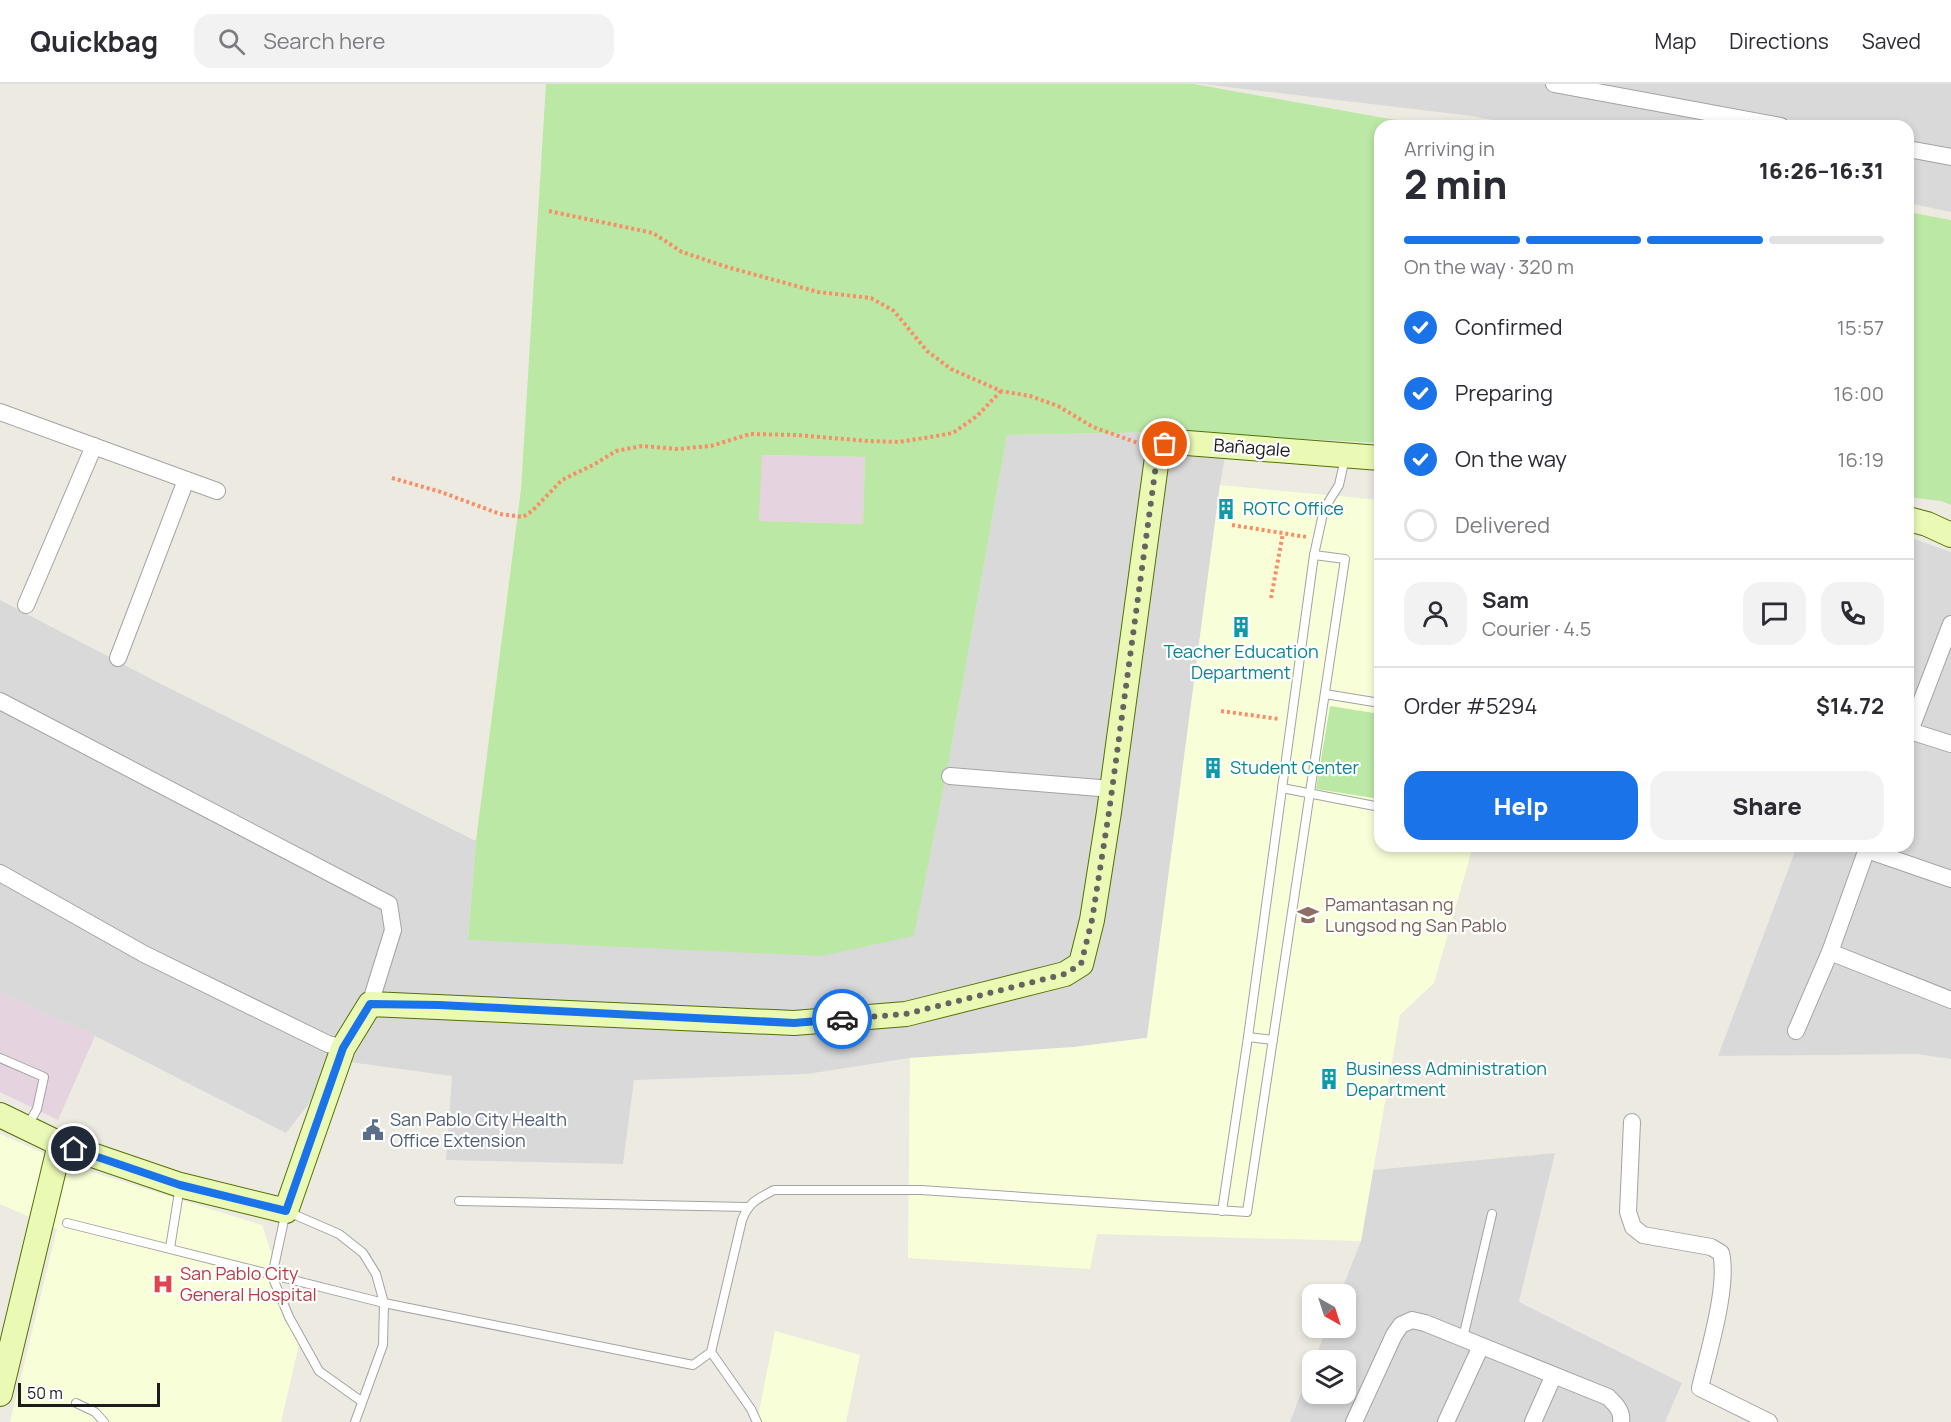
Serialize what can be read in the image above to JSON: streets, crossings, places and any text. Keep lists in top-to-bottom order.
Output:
{
  "streets": {
    "street": ["Bañagale"]
  },
  "places": {
    "building": [
      "ROTC Office",
      "Teacher Education Department",
      "Student Center",
      "Business Administration Department"
    ],
    "school or university": ["Pamantasan ng Lungsod ng San Pablo"],
    "public building": ["San Pablo City Health Office Extension"],
    "hospital": ["San Pablo City General Hospital"]
  },
  "scale_bar": "50 m",
  "north": "bottom right",
  "page": {
    "header": "Quickbag",
    "search": "Search here",
    "nav": ["Map", "Directions", "Saved"],
    "heading": ["2 min", "Arriving in", "16:26–16:31"],
    "panel": [
      "Sam",
      "Courier · 4.5",
      "Order #5294",
      "$14.72"
    ],
    "bar": "On the way · 320 m",
    "list": [
      ["Confirmed", "15:57"],
      ["Preparing", "16:00"],
      ["On the way", "16:19"],
      "Delivered"
    ],
    "buttons": ["Help", "Share"],
    "scale": "50 m"
  }
}
